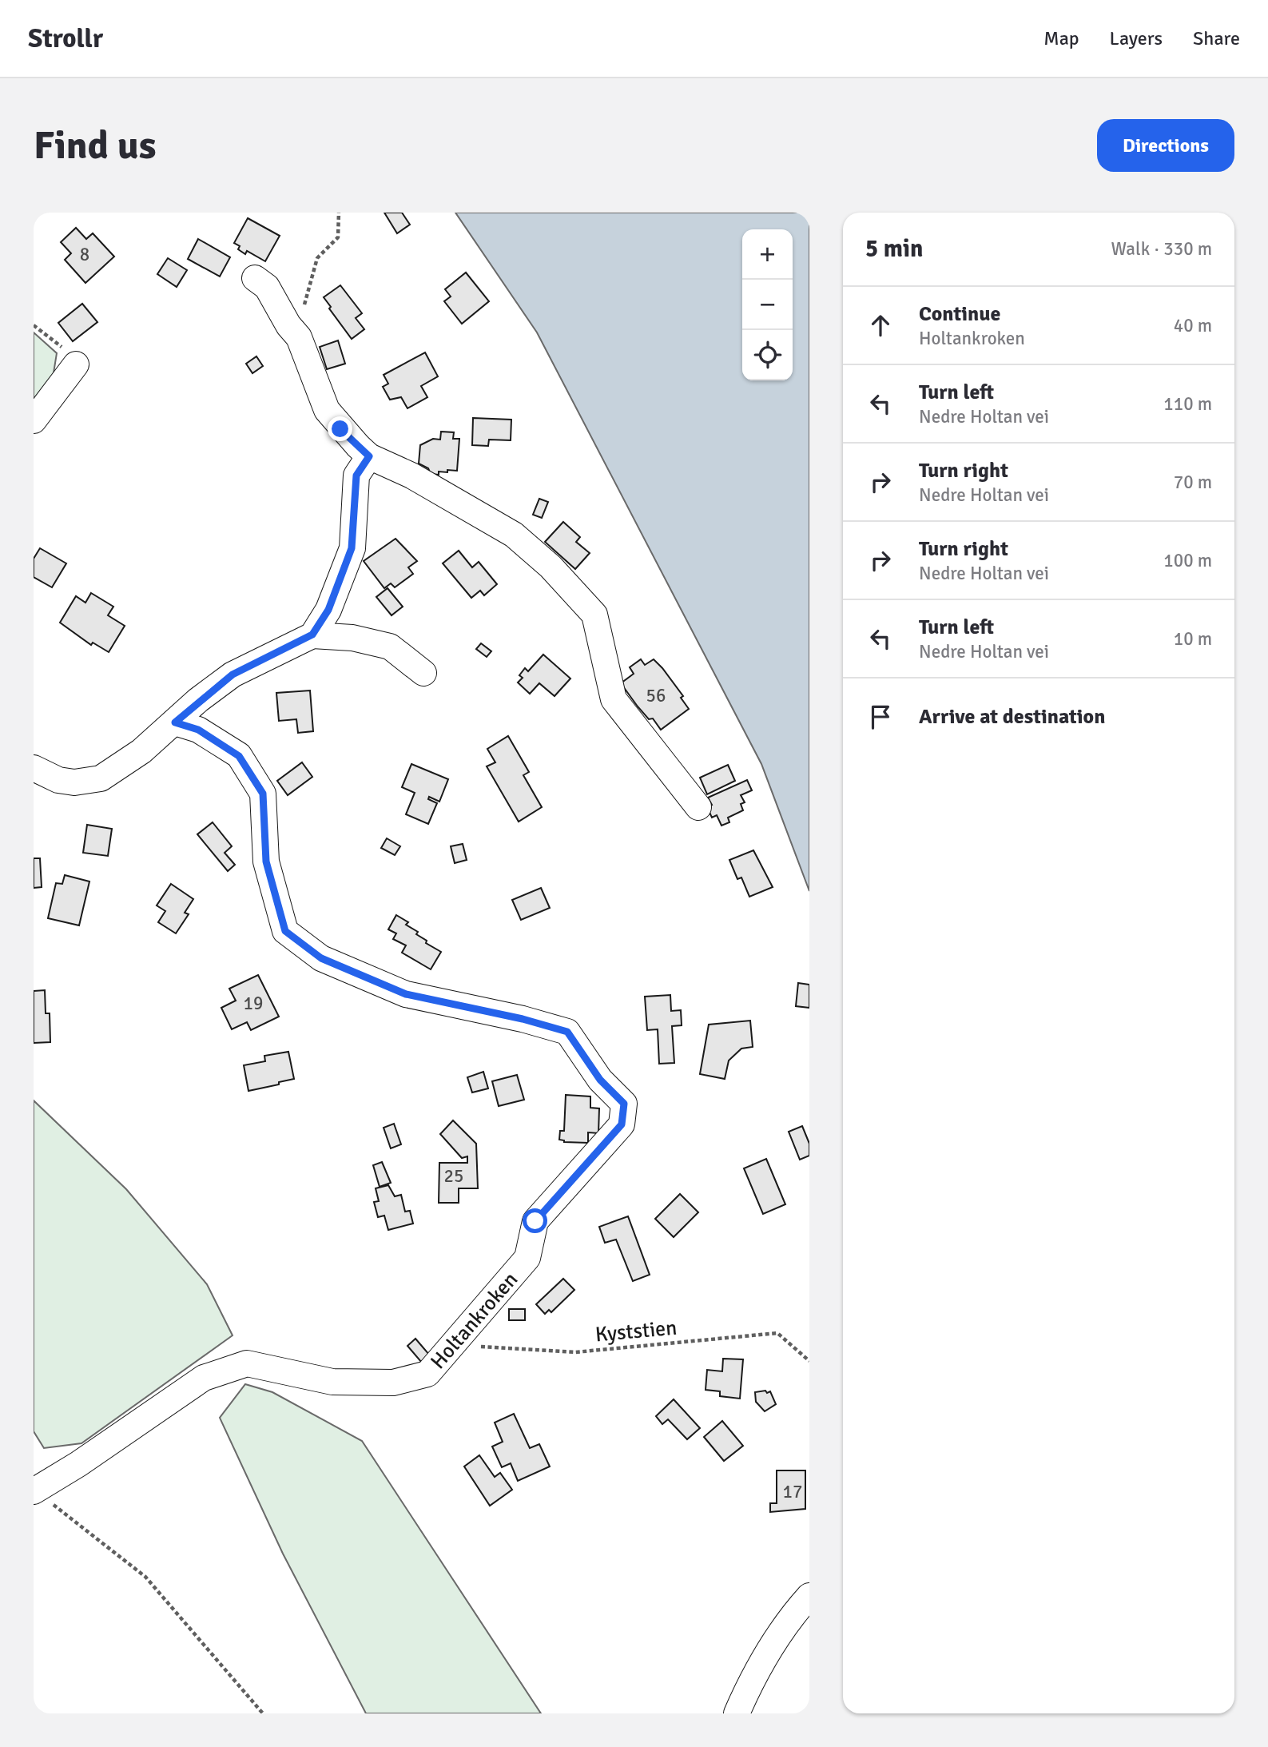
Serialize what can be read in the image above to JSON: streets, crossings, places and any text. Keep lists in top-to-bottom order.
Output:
{
  "streets": {
    "street": ["Holtankroken"],
    "path": ["Kyststien"]
  },
  "crossings": [
    ["Holtankroken", "Kyststien"]
  ],
  "house_numbers": [
    "8",
    "56",
    "19",
    "25",
    "17"
  ],
  "page": {
    "header": "Strollr",
    "nav": ["Map", "Layers", "Share"],
    "buttons": "Directions",
    "title": "Find us",
    "heading": ["5 min", "Walk · 330 m"],
    "map_buttons": ["+", "−"],
    "list": [
      ["Continue", "Holtankroken", "40 m"],
      ["Turn left", "Nedre Holtan vei", "110 m"],
      ["Turn right", "Nedre Holtan vei", "70 m"],
      ["Turn right", "Nedre Holtan vei", "100 m"],
      ["Turn left", "Nedre Holtan vei", "10 m"],
      "Arrive at destination"
    ]
  }
}
